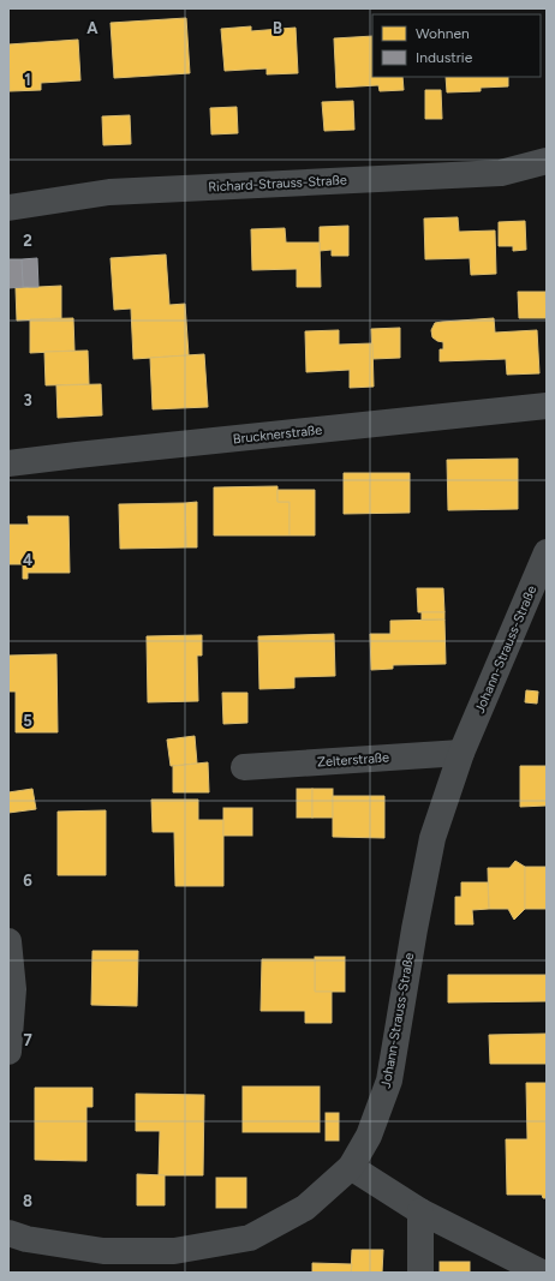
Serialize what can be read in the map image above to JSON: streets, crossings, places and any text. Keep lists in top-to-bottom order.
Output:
{
  "streets": {
    "street": [
      "Richard-Strauss-Straße",
      "Brucknerstraße",
      "Johann-Strauss-Straße",
      "Zelterstraße"
    ]
  },
  "crossings": [
    ["Johann-Strauss-Straße", "Zelterstraße"]
  ],
  "legend": ["Wohnen", "Industrie"],
  "grid": {
    "columns": ["A", "B"],
    "rows": [
      "1",
      "2",
      "3",
      "4",
      "5",
      "6",
      "7",
      "8"
    ]
  }
}
